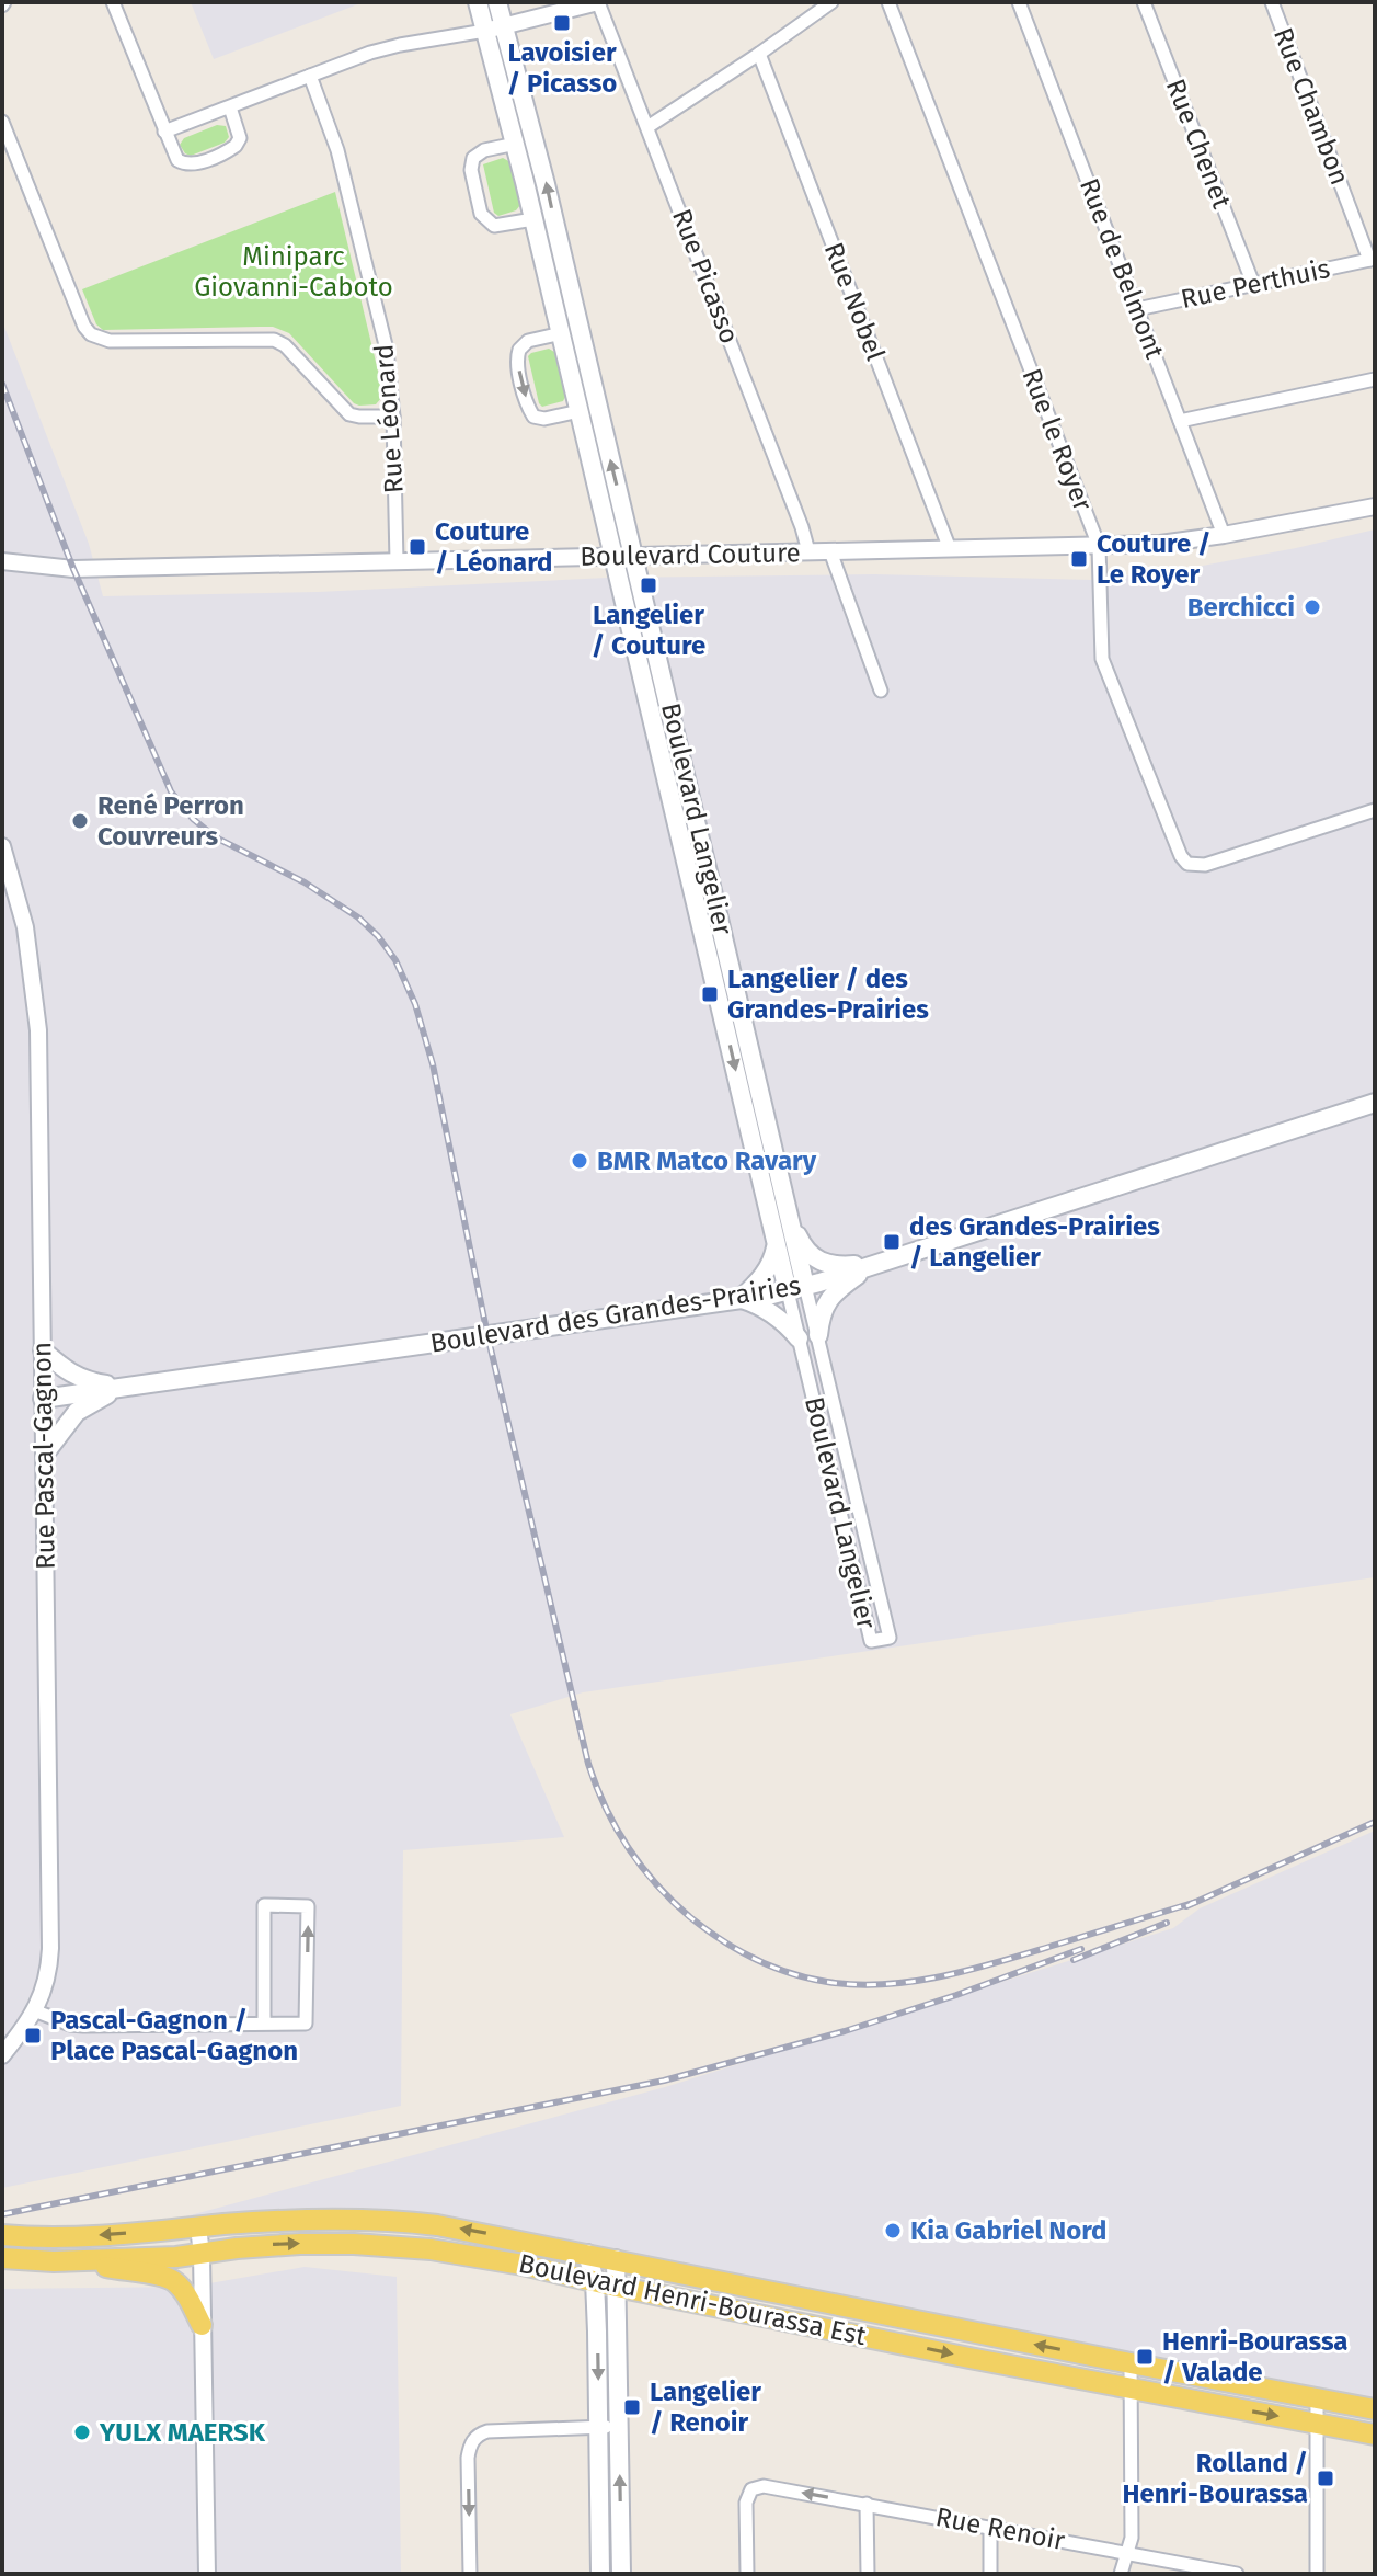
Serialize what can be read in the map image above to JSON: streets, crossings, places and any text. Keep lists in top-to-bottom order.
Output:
{
  "streets": {
    "main road": ["Boulevard Langelier", "Boulevard des Grandes-Prairies", "Boulevard Henri-Bourassa Est"],
    "street": [
      "Rue Chambon",
      "Rue Chenet",
      "Rue de Belmont",
      "Rue Picasso",
      "Rue Perthuis",
      "Rue Nobel",
      "Rue Léonard",
      "Rue le Royer",
      "Boulevard Couture",
      "Rue Pascal-Gagnon",
      "Rue Renoir"
    ]
  },
  "crossings": [
    ["Rue Chambon", "Rue Perthuis"],
    ["Rue Chenet", "Rue Perthuis"],
    ["Rue de Belmont", "Rue Perthuis"],
    ["Rue de Belmont", "Boulevard Couture"],
    ["Rue Picasso", "Boulevard Couture"],
    ["Rue Nobel", "Boulevard Couture"],
    ["Rue Léonard", "Boulevard Couture"],
    ["Rue le Royer", "Boulevard Couture"],
    ["Boulevard Couture", "Boulevard Langelier"],
    ["Boulevard Langelier", "Boulevard des Grandes-Prairies"],
    ["Boulevard des Grandes-Prairies", "Rue Pascal-Gagnon"]
  ],
  "parks": ["Miniparc Giovanni-Caboto"],
  "places": {
    "transit": [
      "Lavoisier / Picasso",
      "Couture / Léonard",
      "Couture / Le Royer",
      "Langelier / Couture",
      "Langelier / des Grandes-Prairies",
      "des Grandes-Prairies / Langelier",
      "Pascal-Gagnon / Place Pascal-Gagnon",
      "Henri-Bourassa / Valade",
      "Langelier / Renoir",
      "Rolland / Henri-Bourassa"
    ],
    "other": [
      "Berchicci",
      "René Perron Couvreurs",
      "BMR Matco Ravary",
      "Kia Gabriel Nord",
      "YULX MAERSK"
    ]
  }
}
